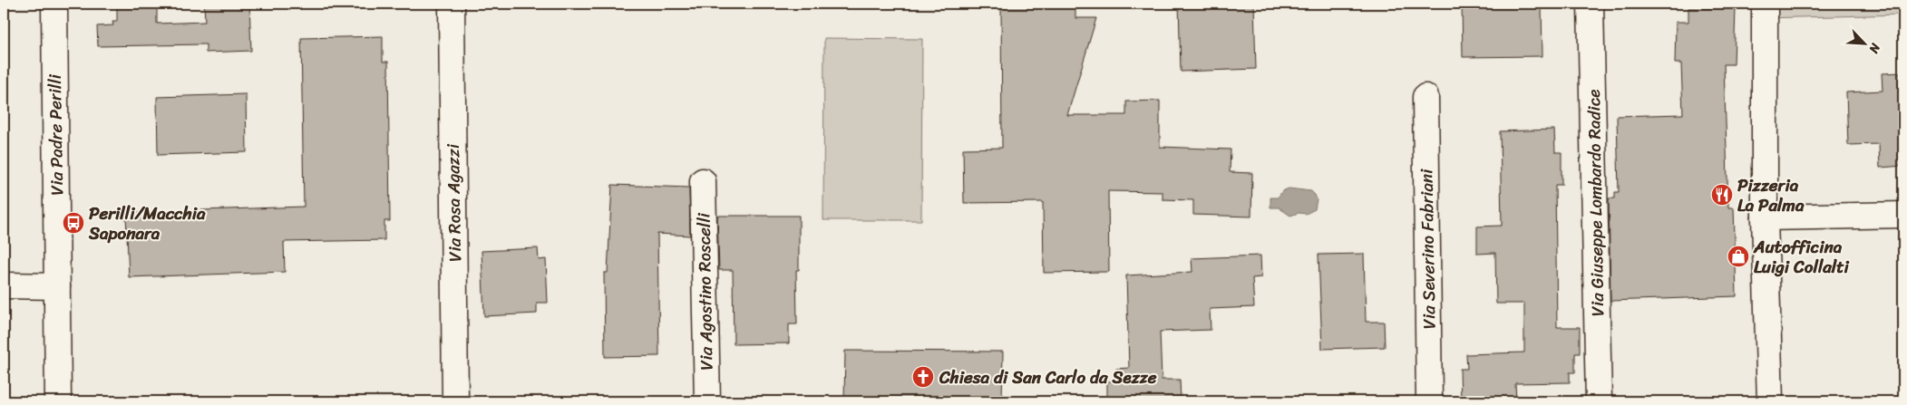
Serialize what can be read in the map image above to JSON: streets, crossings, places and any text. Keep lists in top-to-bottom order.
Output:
{
  "streets": {
    "street": [
      "Via Padre Perilli",
      "Via Rosa Agazzi",
      "Via Giuseppe Lombardo Radice",
      "Via Severino Fabriani",
      "Via Agostino Roscelli"
    ]
  },
  "places": {
    "restaurant": ["Pizzeria La Palma"],
    "bus stop": ["Perilli/Macchia Saponara"],
    "shop": ["Autofficina Luigi Collalti"],
    "church": ["Chiesa di San Carlo da Sezze"]
  },
  "north": "bottom right"
}
